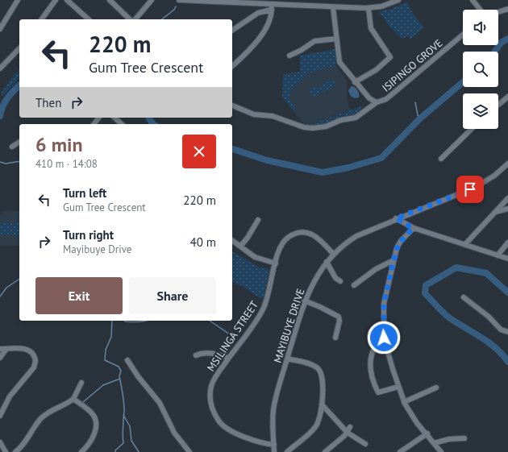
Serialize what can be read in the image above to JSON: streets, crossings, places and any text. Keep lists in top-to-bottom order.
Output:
{
  "streets": {
    "street": ["ISIPINGO GROVE", "MAYIBUYE DRIVE", "MSILINGA STREET"]
  },
  "crossings": [
    ["MAYIBUYE DRIVE", "MSILINGA STREET"]
  ],
  "page": {
    "turn": ["220 m", "Gum Tree Crescent"],
    "then": "Then",
    "heading": ["6 min", "410 m · 14:08"],
    "list": [
      {
        "name": "Turn left",
        "note": "Gum Tree Crescent",
        "value": "220 m"
      },
      {
        "name": "Turn right",
        "note": "Mayibuye Drive",
        "value": "40 m"
      }
    ],
    "buttons": ["Exit", "Share"]
  }
}
